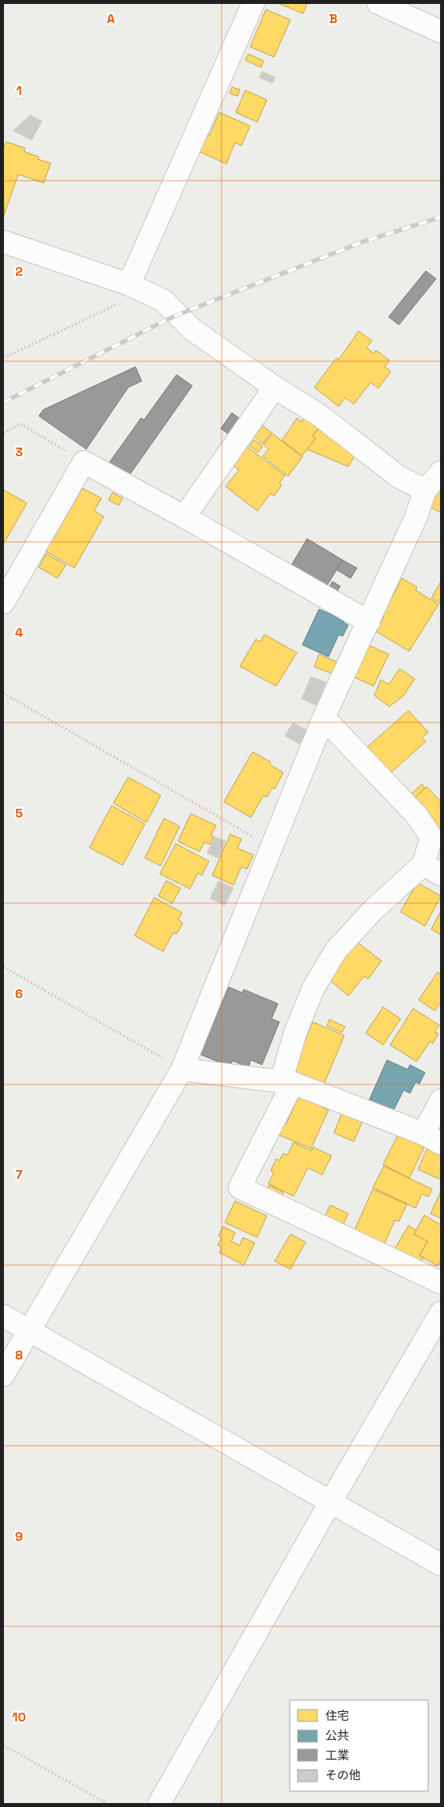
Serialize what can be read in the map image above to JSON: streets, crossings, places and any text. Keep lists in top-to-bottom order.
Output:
{
  "legend": [
    "住宅",
    "公共",
    "工業",
    "その他"
  ],
  "grid": {
    "columns": ["A", "B"],
    "rows": [
      "1",
      "2",
      "3",
      "4",
      "5",
      "6",
      "7",
      "8",
      "9",
      "10"
    ]
  }
}
